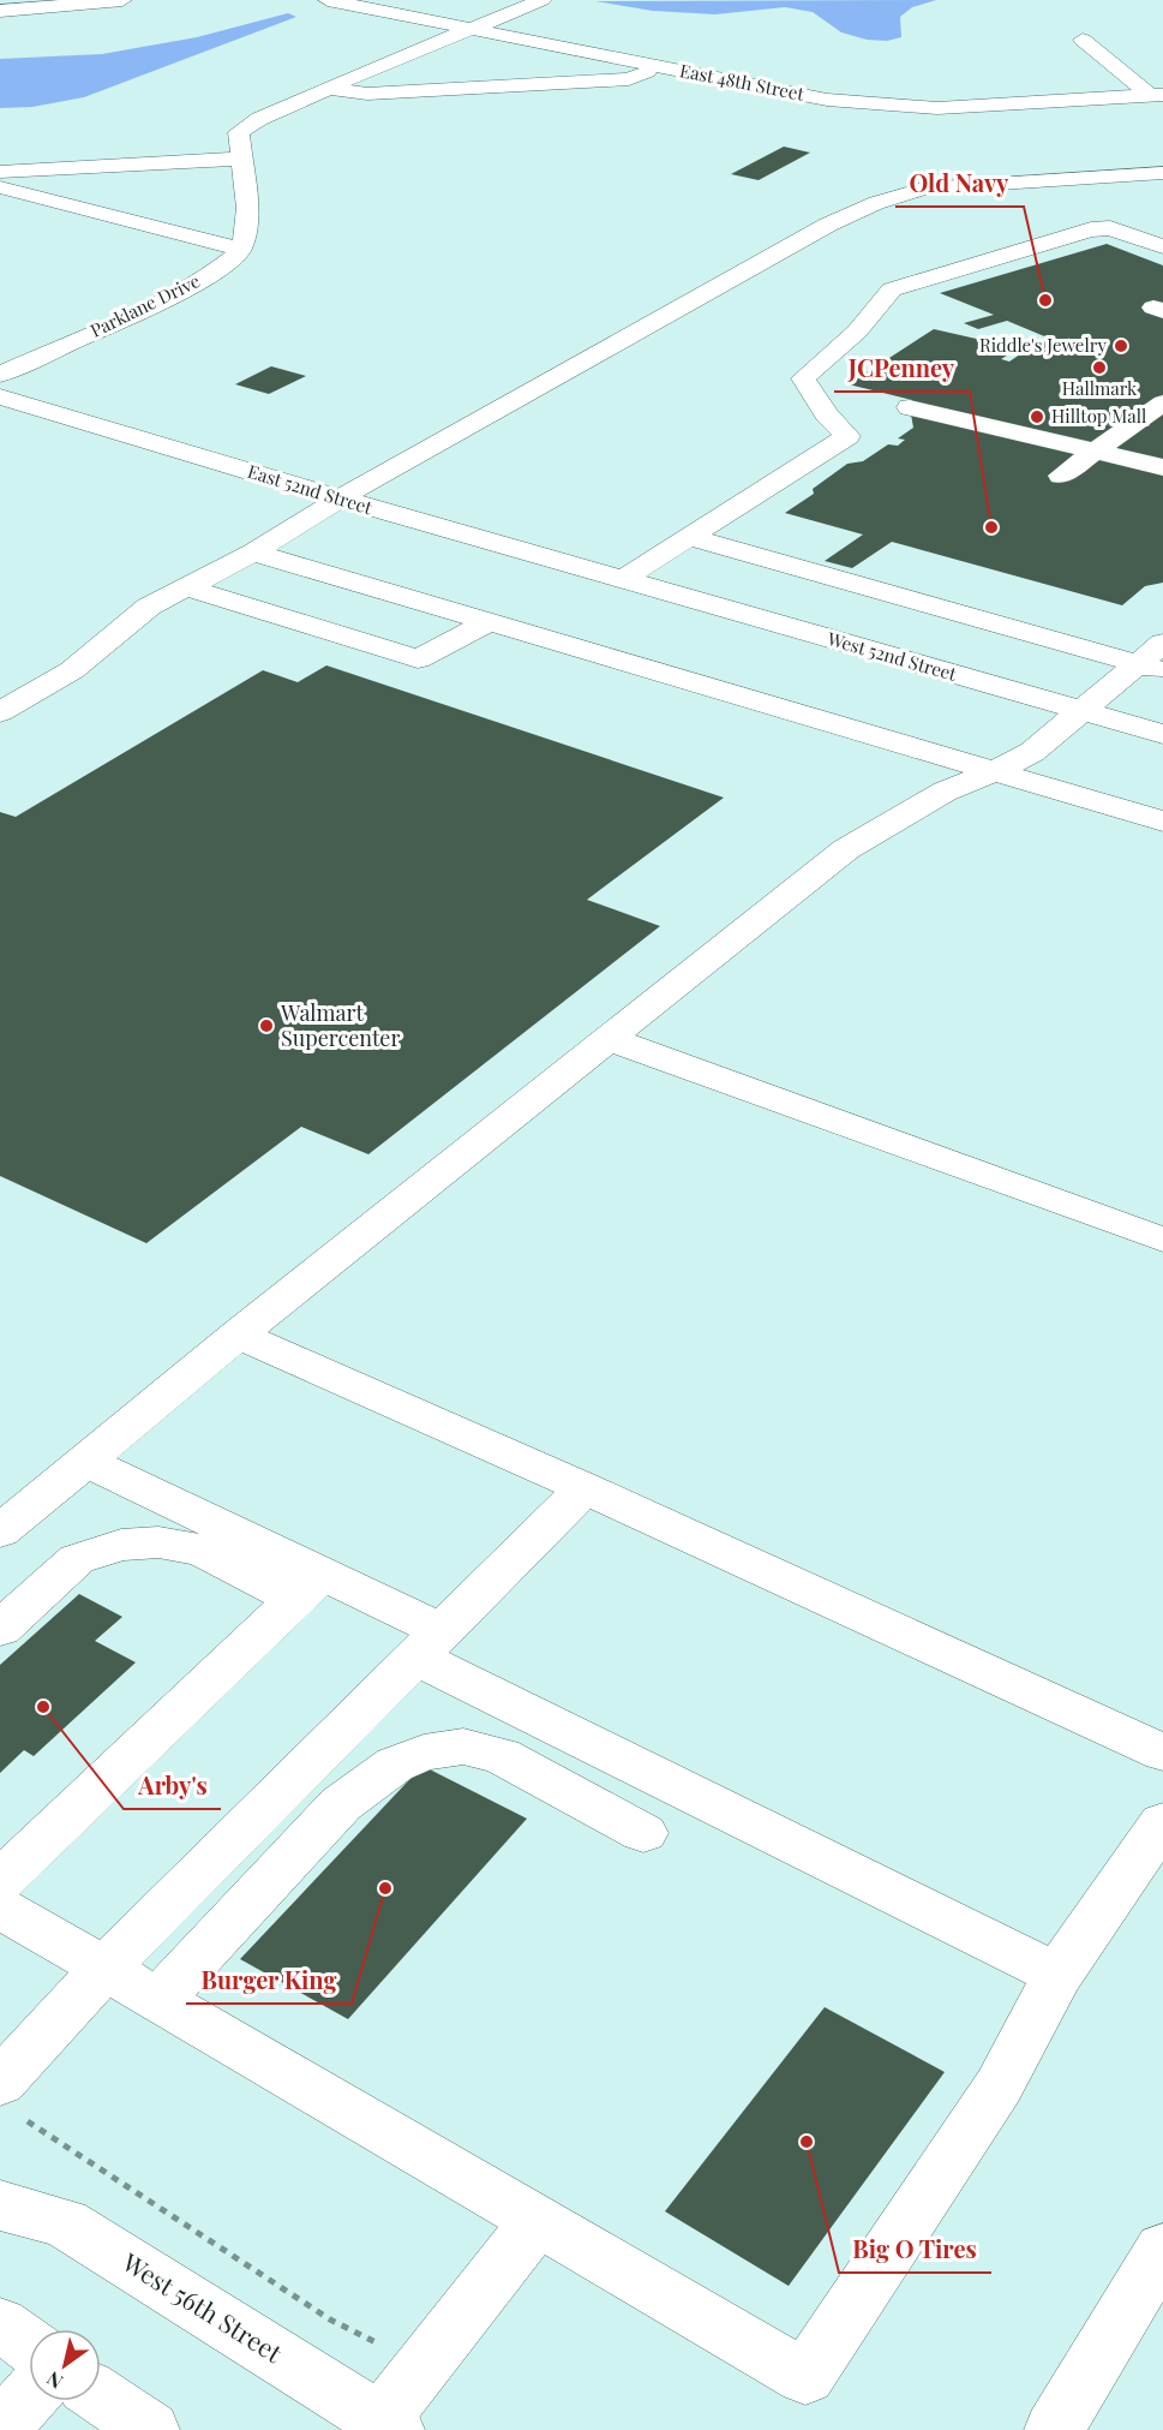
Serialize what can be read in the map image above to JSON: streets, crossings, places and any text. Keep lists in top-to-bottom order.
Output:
{
  "streets": {
    "street": [
      "East 48th Street",
      "Parklane Drive",
      "East 52nd Street",
      "West 52nd Street",
      "West 56th Street"
    ]
  },
  "crossings": [
    ["East 52nd Street", "West 52nd Street"]
  ],
  "places": [
    "Old Navy",
    "Riddle's Jewelry",
    "Hallmark",
    "Hilltop Mall",
    "JCPenney",
    "Walmart Supercenter",
    "Arby's",
    "Burger King",
    "Big O Tires"
  ],
  "north": "bottom left"
}
